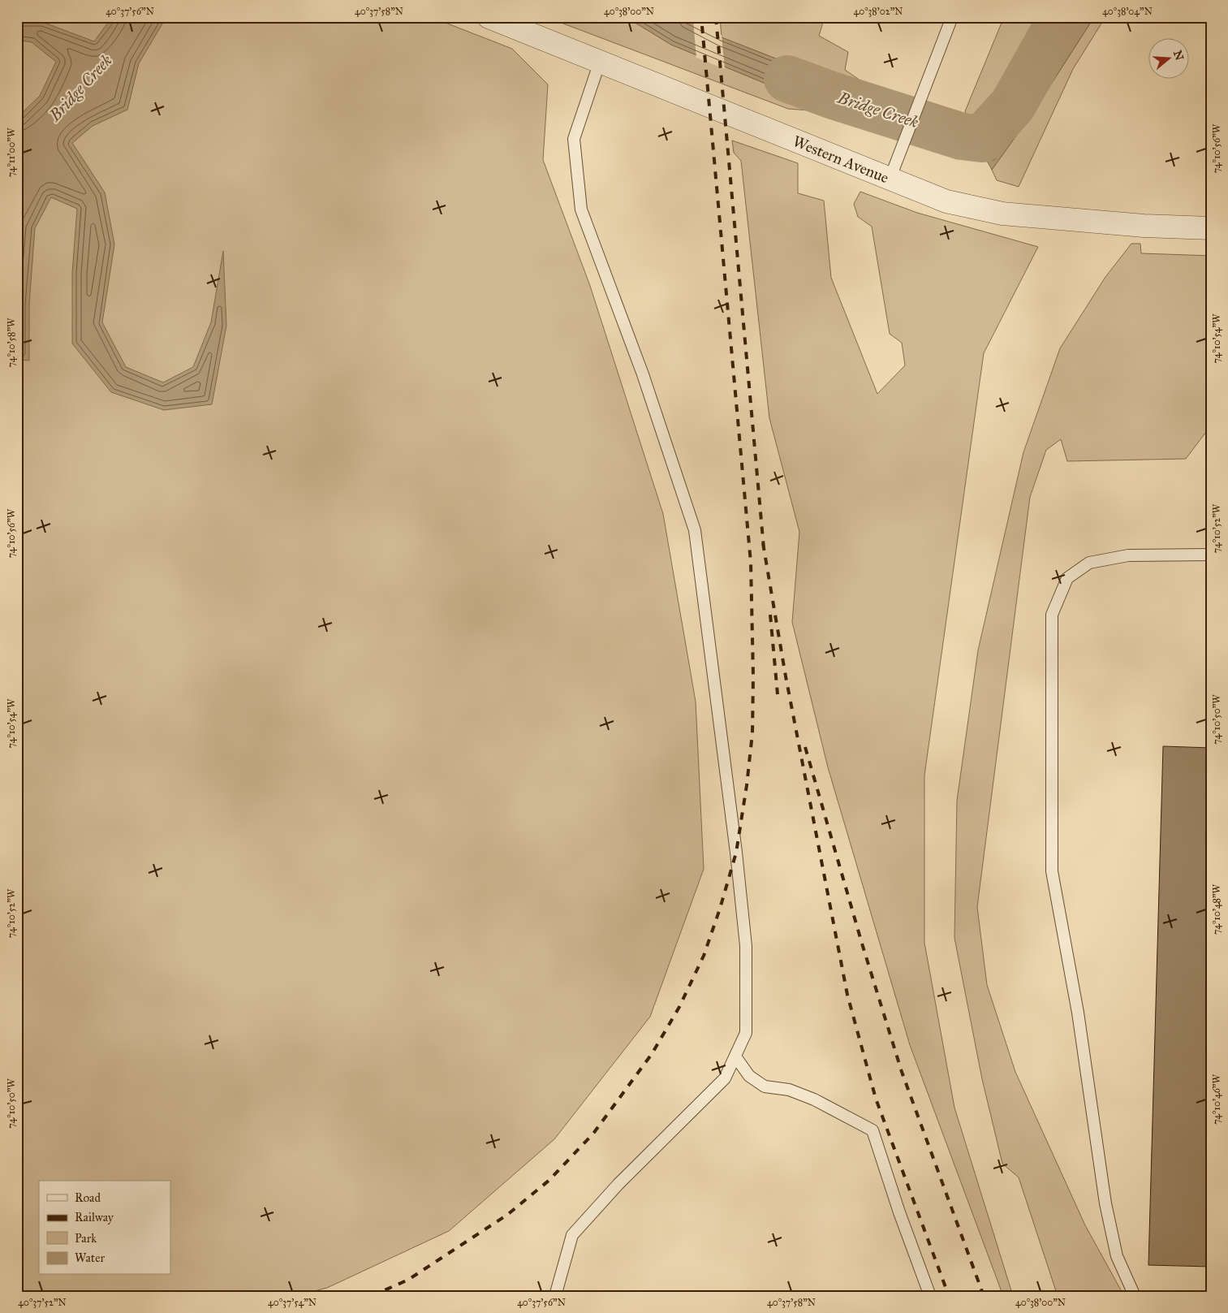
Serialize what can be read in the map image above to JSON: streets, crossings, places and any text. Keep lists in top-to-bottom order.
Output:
{
  "streets": {
    "street": ["Western Avenue"]
  },
  "water": ["Bridge Creek"],
  "legend": [
    "Road",
    "Railway",
    "Park",
    "Water"
  ],
  "north": "right",
  "coordinates": [
    "40°37'56\"N",
    "40°37'58\"N",
    "40°38'00\"N",
    "40°38'02\"N",
    "40°38'04\"N",
    "74°10'56\"W",
    "74°11'00\"W",
    "74°10'54\"W",
    "74°10'58\"W",
    "74°10'52\"W",
    "74°10'50\"W",
    "74°10'48\"W",
    "74°10'46\"W",
    "40°37'52\"N",
    "40°37'54\"N"
  ]
}
